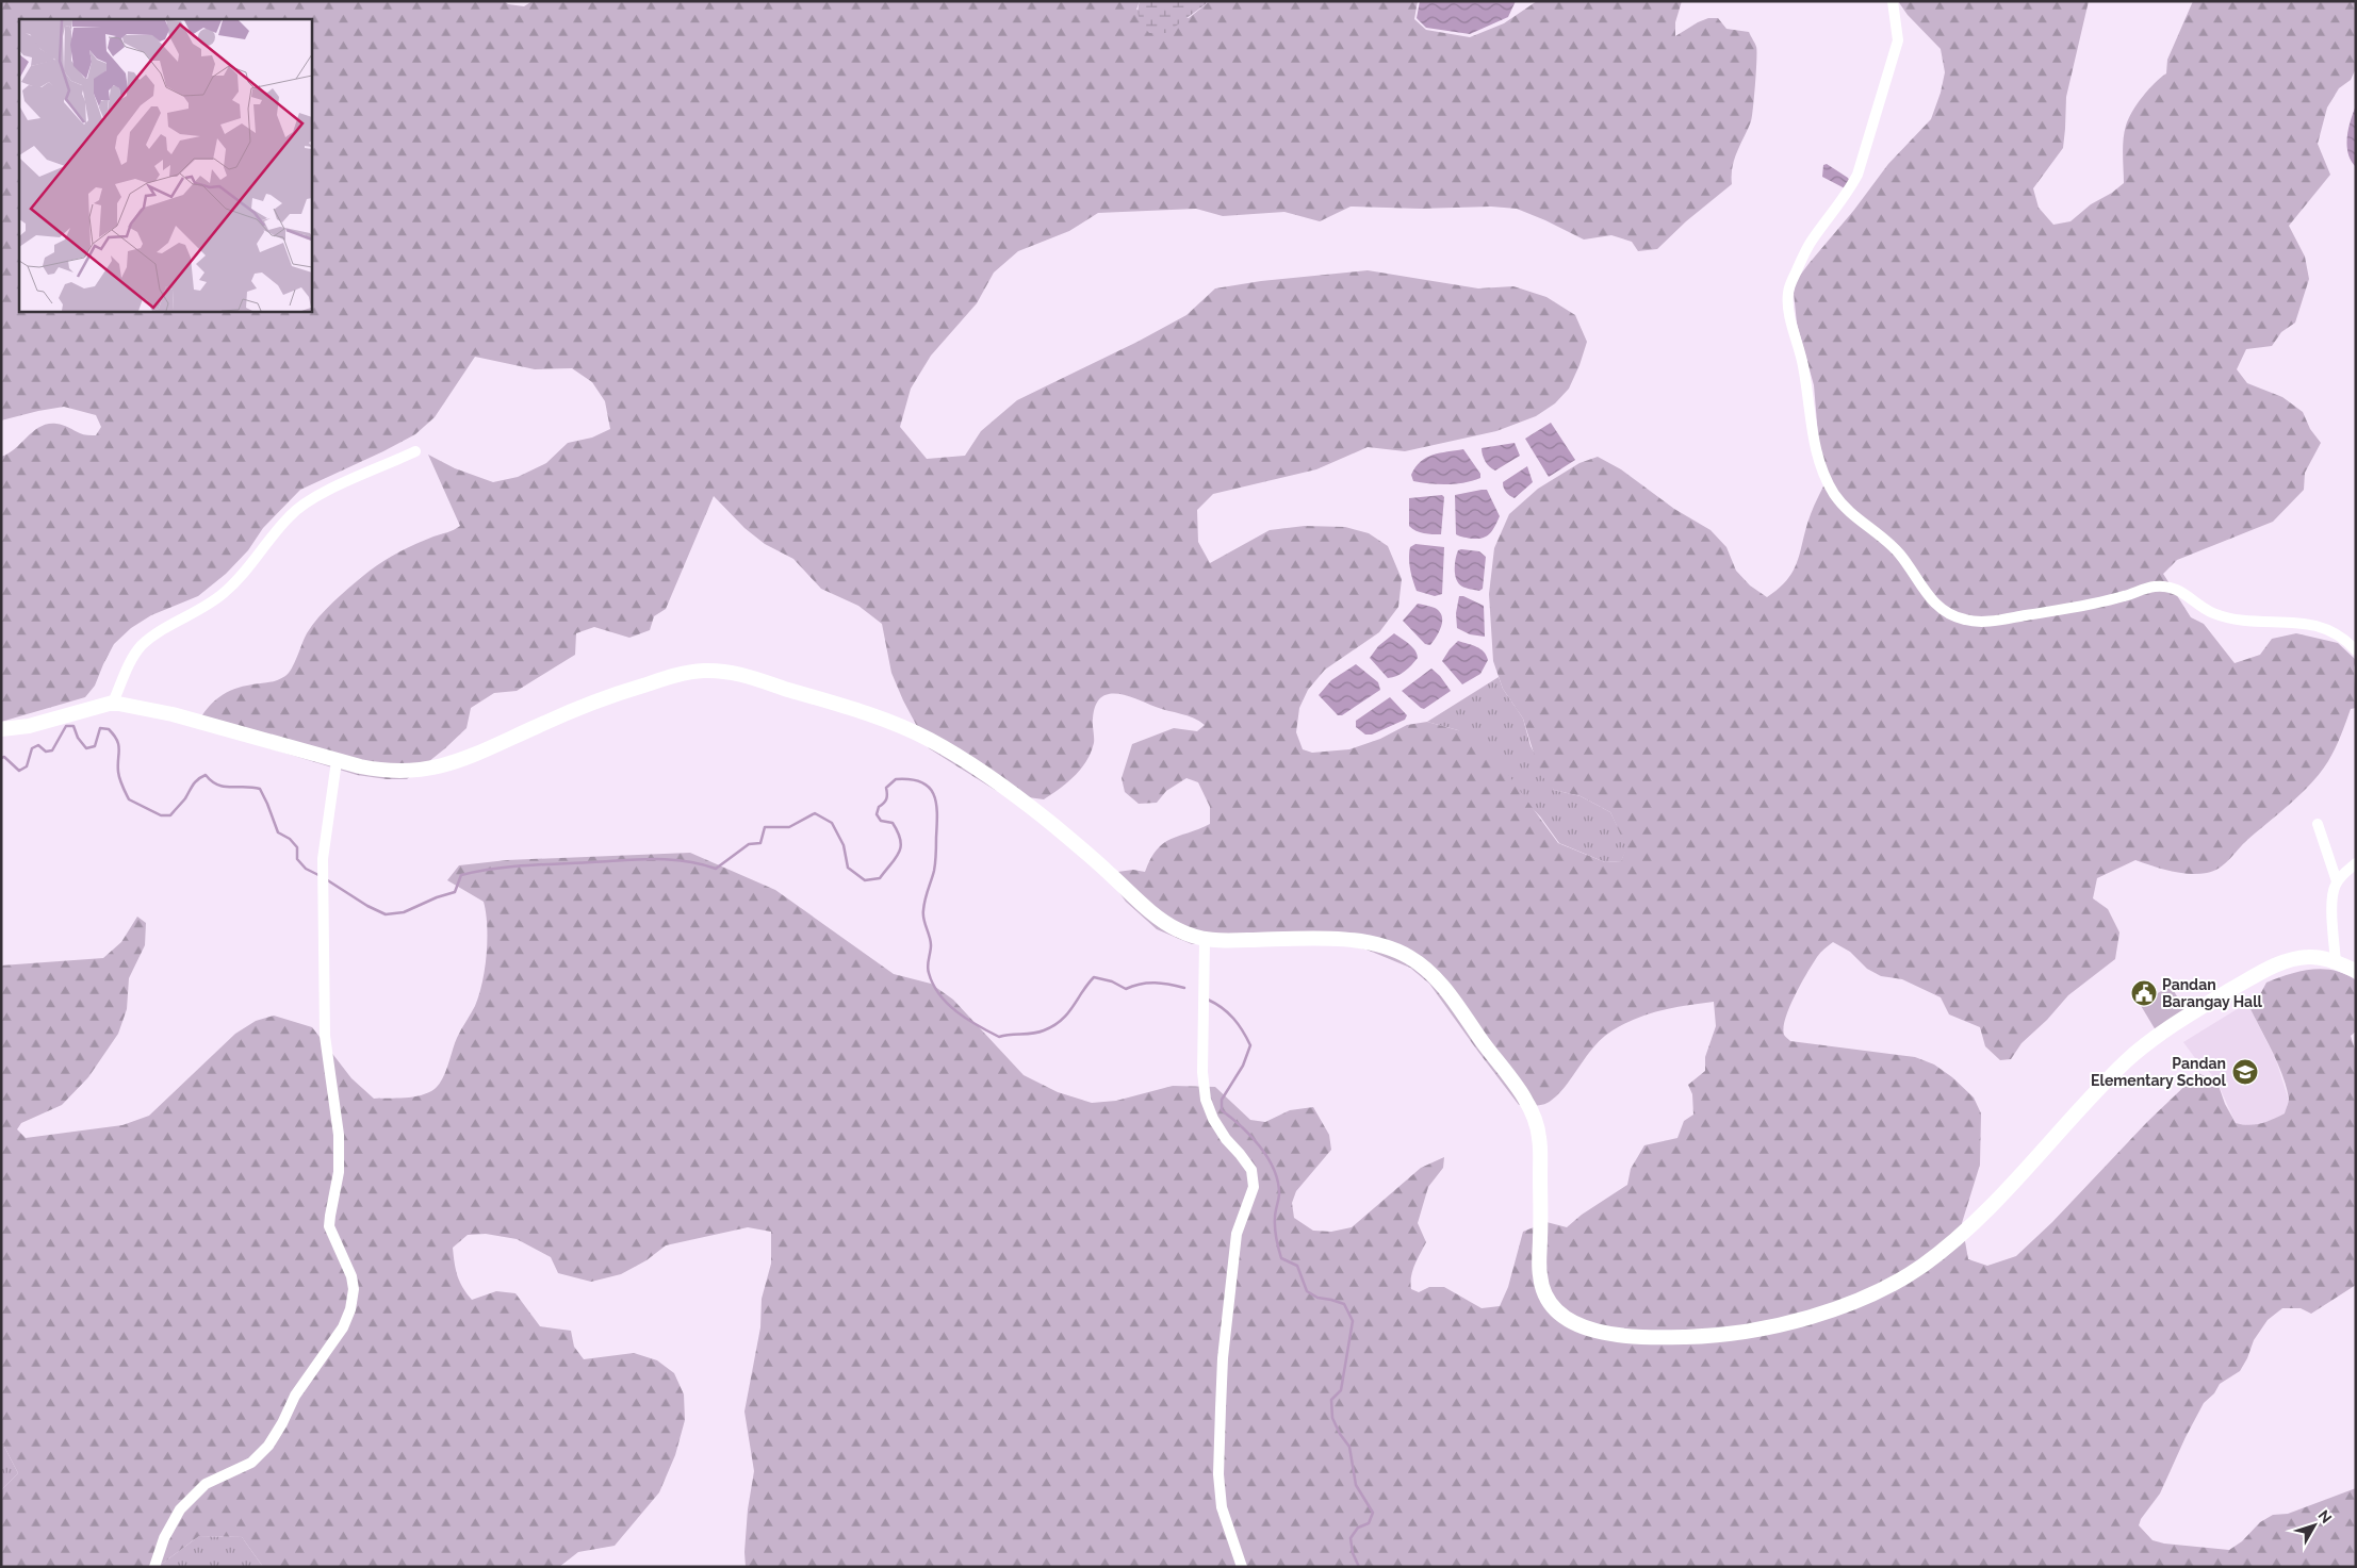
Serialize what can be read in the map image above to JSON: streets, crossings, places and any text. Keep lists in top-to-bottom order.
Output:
{
  "places": {
    "public building": ["Pandan Barangay Hall"],
    "school or university": ["Pandan Elementary School"]
  },
  "north": "top right"
}
